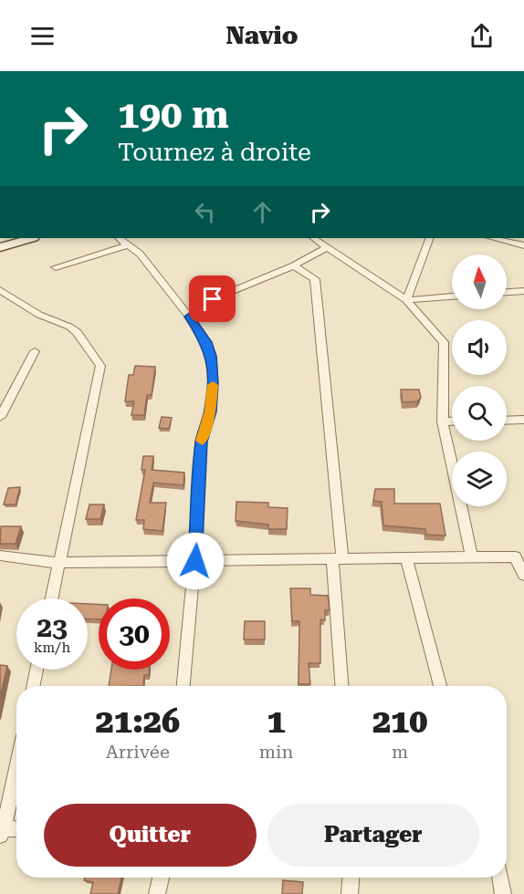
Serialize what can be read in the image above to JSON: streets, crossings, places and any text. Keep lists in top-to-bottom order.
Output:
{
  "north": "top",
  "page": {
    "header": "Navio",
    "turn": ["190 m", "Tournez à droite"],
    "speed": "23 km/h",
    "limit": "30",
    "eta": [
      "21:26",
      "Arrivée",
      "1",
      "min",
      "210",
      "m"
    ],
    "buttons": ["Quitter", "Partager"]
  }
}
